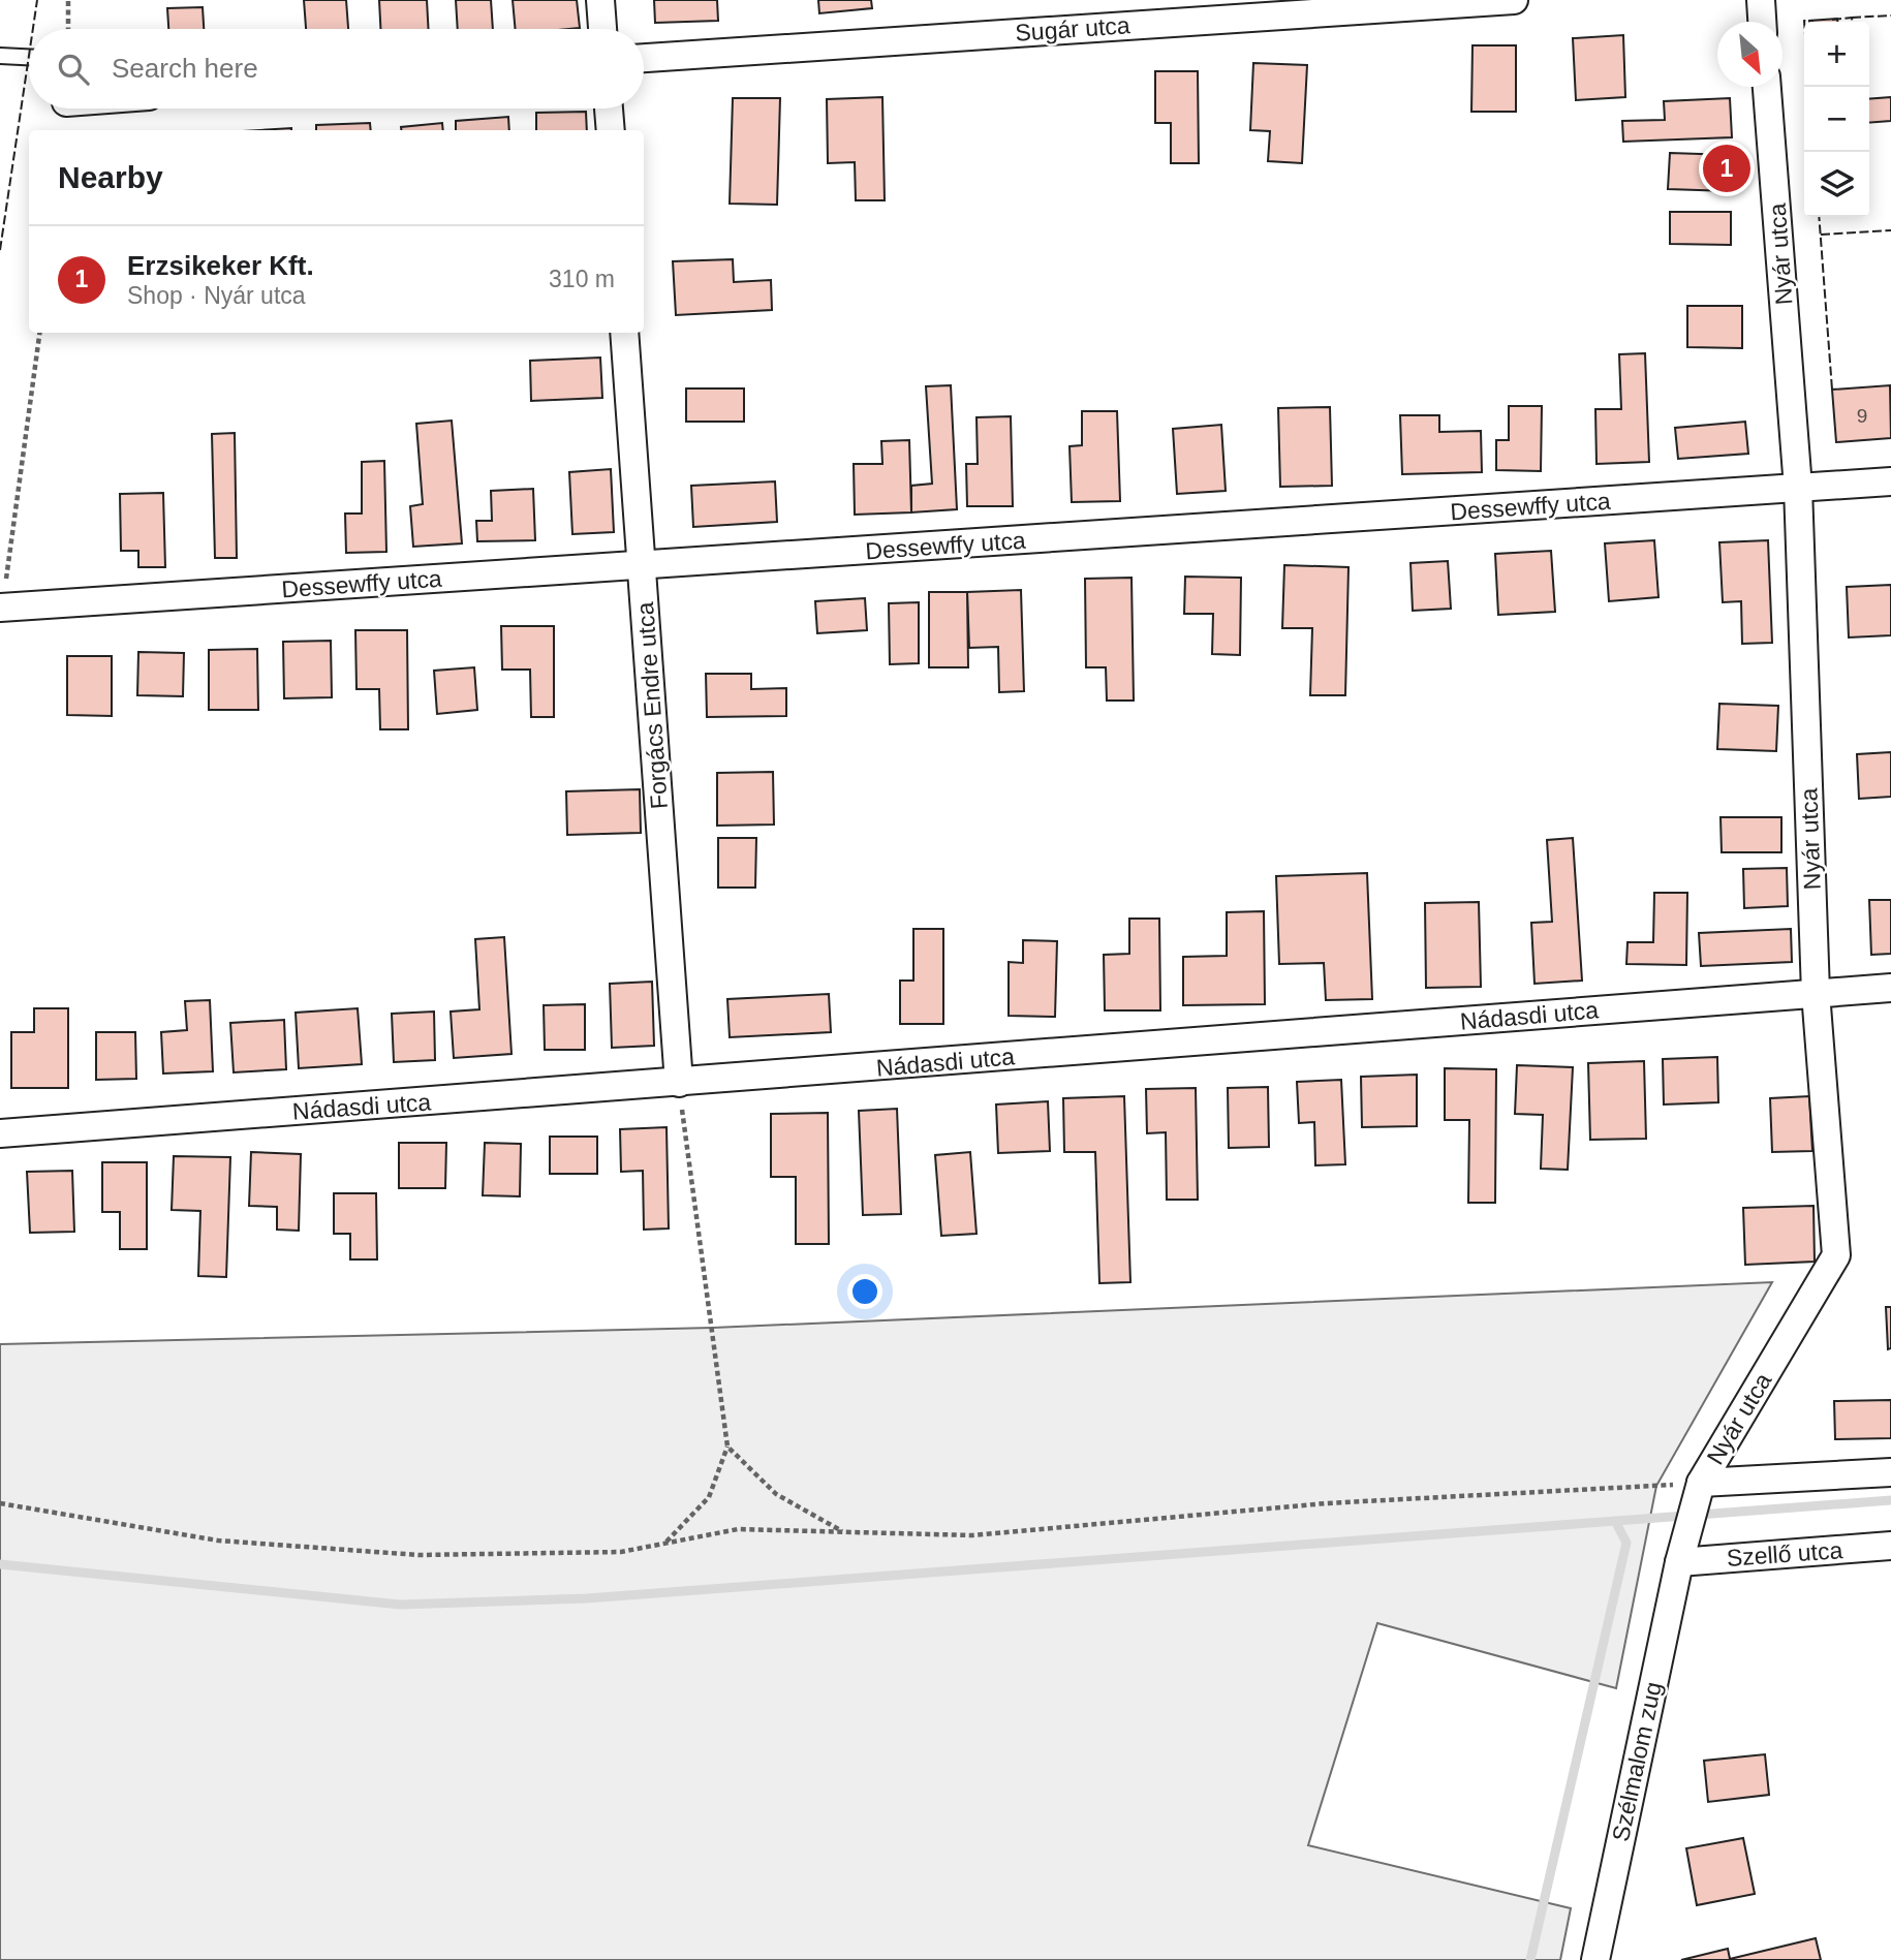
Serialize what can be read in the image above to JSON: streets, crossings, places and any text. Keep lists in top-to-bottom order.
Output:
{
  "streets": {
    "street": [
      "Sugár utca",
      "Nyár utca",
      "Dessewffy utca",
      "Forgács Endre utca",
      "Nádasdi utca",
      "Szellő utca",
      "Szélmalom zug"
    ]
  },
  "crossings": [
    ["Nyár utca", "Dessewffy utca"],
    ["Nyár utca", "Nádasdi utca"],
    ["Nyár utca", "Szellő utca"],
    ["Nyár utca", "Szélmalom zug"],
    ["Dessewffy utca", "Forgács Endre utca"],
    ["Forgács Endre utca", "Nádasdi utca"],
    ["Szellő utca", "Szélmalom zug"]
  ],
  "house_numbers": ["9"],
  "north": "bottom right",
  "page": {
    "map_buttons": ["+", "−"],
    "search": "Search here",
    "heading": "Nearby",
    "pins": "1",
    "list": [
      {
        "mark": "1",
        "name": "Erzsikeker Kft.",
        "note": "Shop · Nyár utca",
        "value": "310 m"
      }
    ]
  }
}
